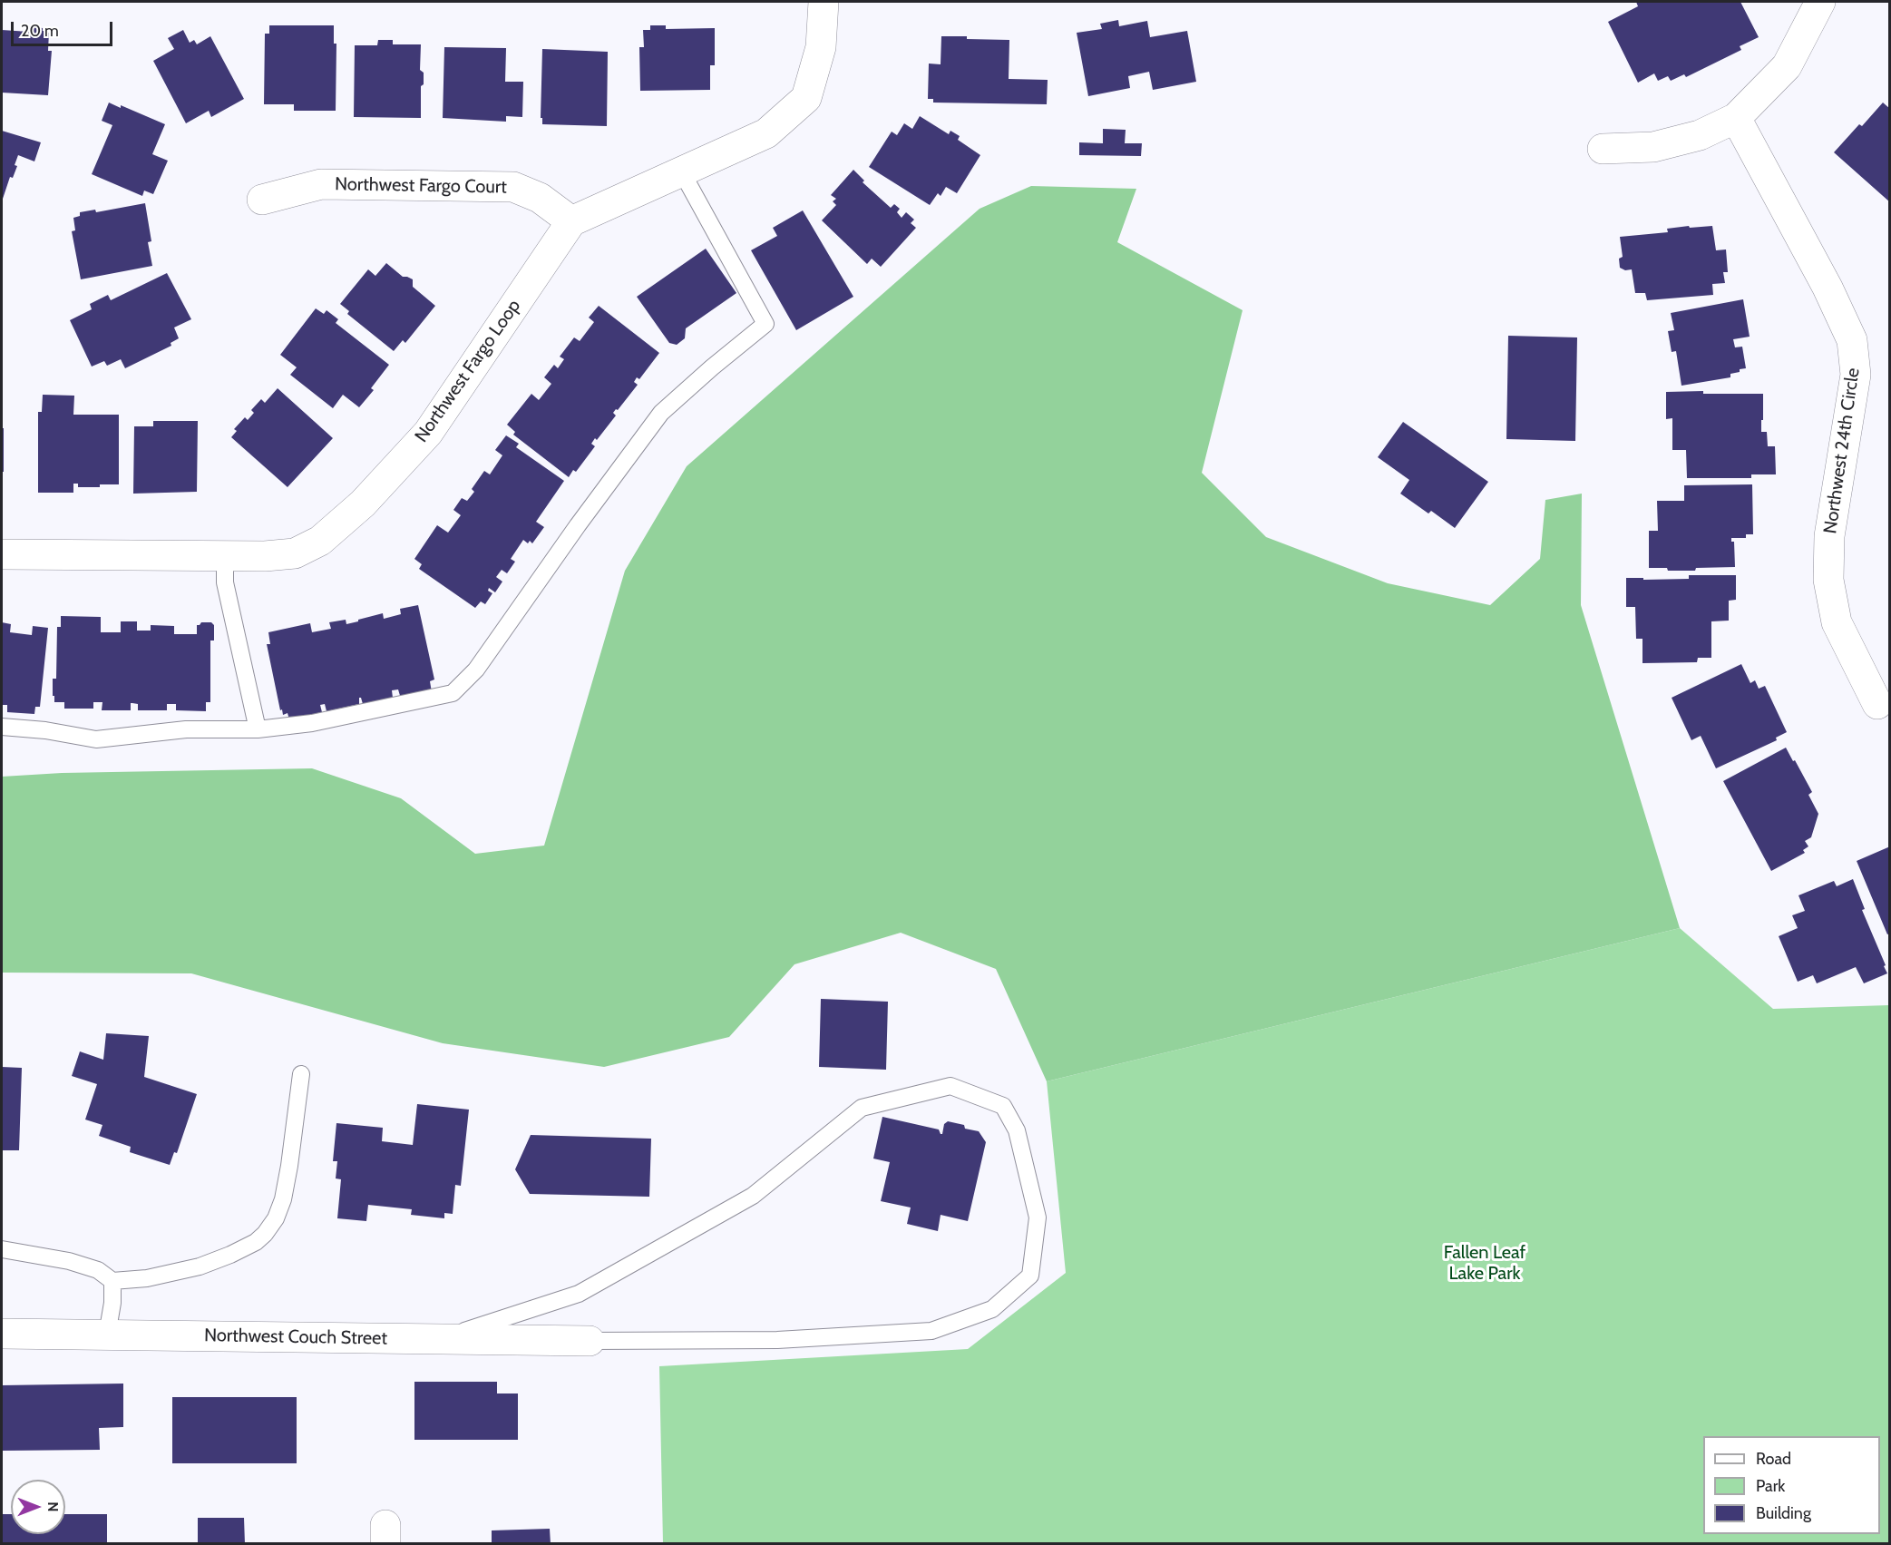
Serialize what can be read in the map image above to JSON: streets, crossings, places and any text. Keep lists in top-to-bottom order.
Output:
{
  "streets": {
    "street": [
      "Northwest Fargo Court",
      "Northwest Fargo Loop",
      "Northwest 24th Circle",
      "Northwest Couch Street"
    ]
  },
  "crossings": [
    ["Northwest Fargo Court", "Northwest Fargo Loop"]
  ],
  "parks": ["Fallen Leaf Lake Park"],
  "legend": ["Road", "Park", "Building"],
  "scale_bar": "20 m",
  "north": "right"
}
